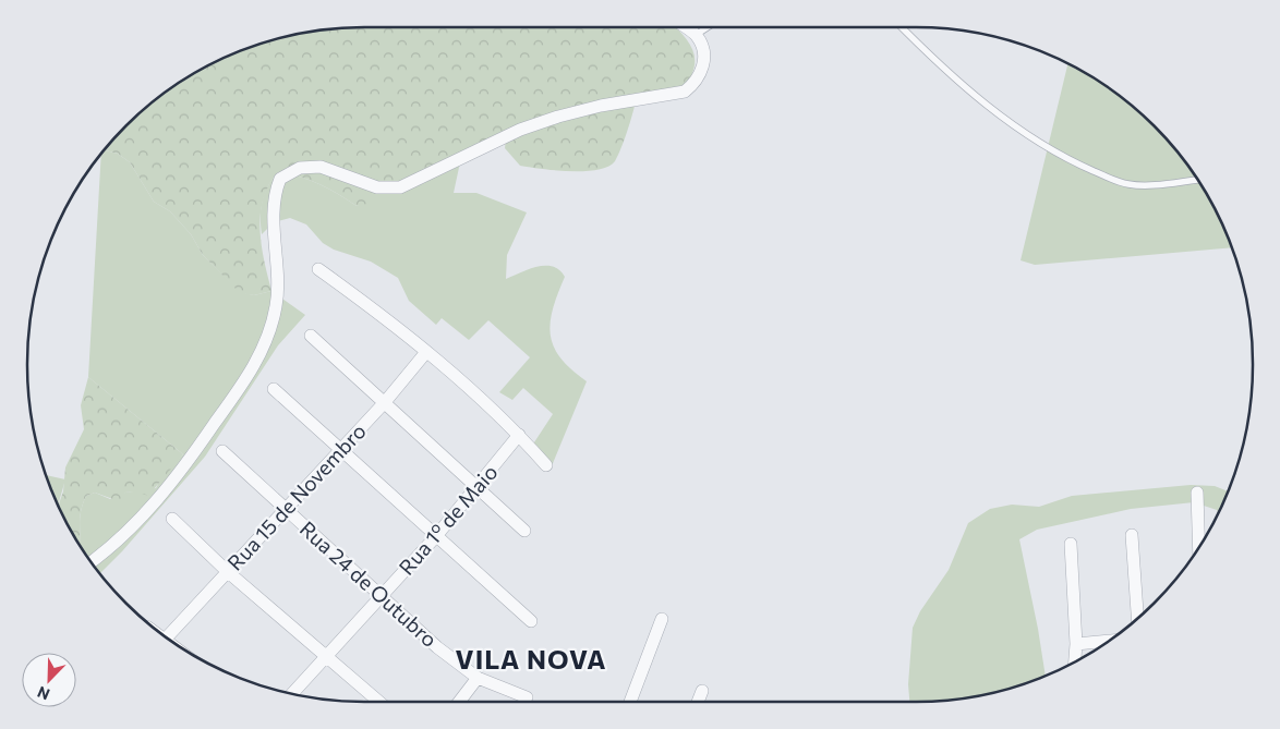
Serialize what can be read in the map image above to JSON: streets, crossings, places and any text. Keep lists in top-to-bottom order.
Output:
{
  "streets": {
    "street": ["Rua 15 de Novembro", "Rua 1º de Maio", "Rua 24 de Outubro"]
  },
  "crossings": [
    ["Rua 15 de Novembro", "Rua 24 de Outubro"],
    ["Rua 1º de Maio", "Rua 24 de Outubro"]
  ],
  "districts": ["VILA NOVA"],
  "north": "bottom left"
}
